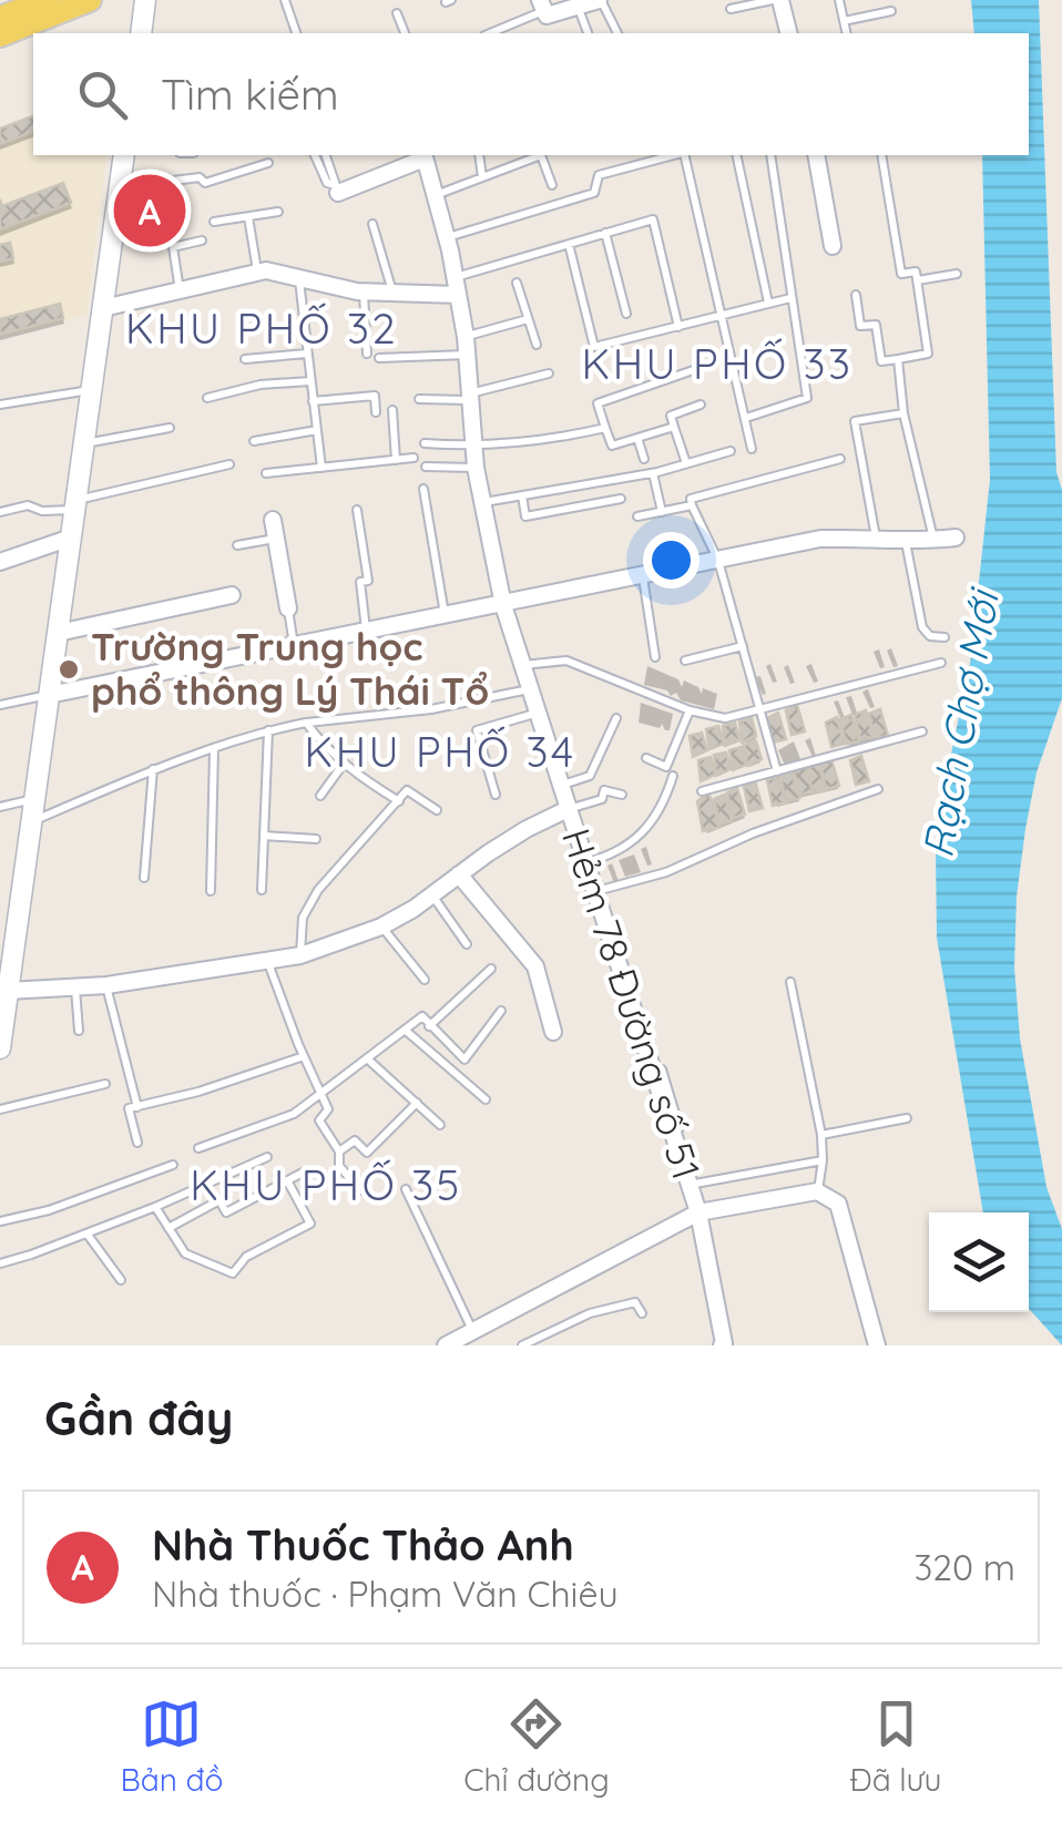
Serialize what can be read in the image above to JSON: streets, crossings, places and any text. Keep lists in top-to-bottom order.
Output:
{
  "streets": {
    "street": ["Hẻm 78 Đường số 51"]
  },
  "districts": [
    "KHU PHỐ 32",
    "KHU PHỐ 33",
    "KHU PHỐ 34",
    "KHU PHỐ 35"
  ],
  "water": ["Rạch Chợ Mới"],
  "places": ["Trường Trung học phổ thông Lý Thái Tổ"],
  "page": {
    "search": "Tìm kiếm",
    "pins": "A",
    "heading": "Gần đây",
    "list": [
      {
        "mark": "A",
        "name": "Nhà Thuốc Thảo Anh",
        "note": "Nhà thuốc · Phạm Văn Chiêu",
        "value": "320 m"
      }
    ],
    "nav": ["Bản đồ", "Chỉ đường", "Đã lưu"]
  }
}
